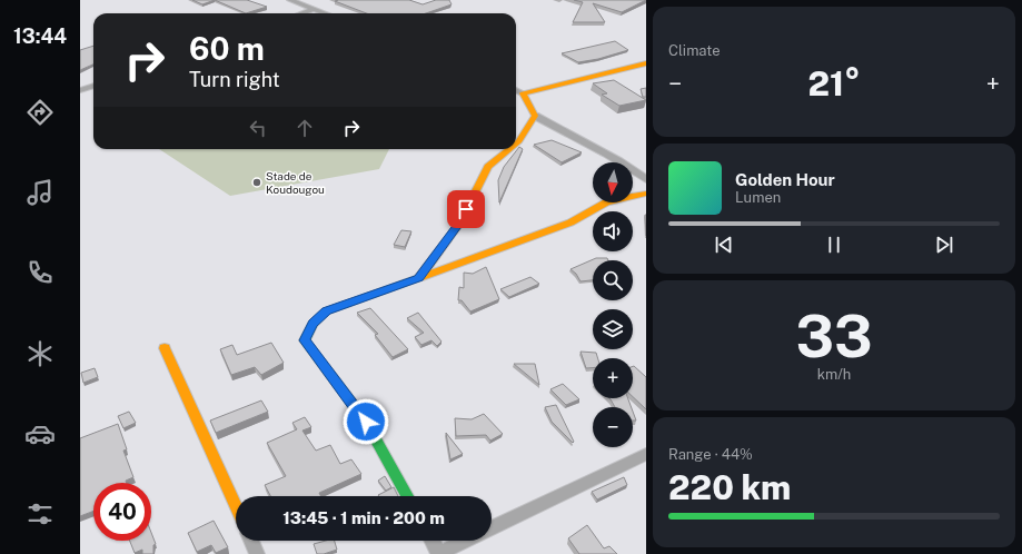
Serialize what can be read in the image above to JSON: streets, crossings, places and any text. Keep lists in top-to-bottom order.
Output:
{
  "places": ["Stade de Koudougou"],
  "north": "bottom",
  "page": {
    "tabs": "13:44",
    "tile": [
      "Climate",
      ["33", "km/h"],
      ["Range · 44%", "220 km"]
    ],
    "turn": ["60 m", "Turn right"],
    "heat": ["−", "21°", "+"],
    "song": ["Golden Hour", "Lumen"],
    "map_buttons": ["+", "−"],
    "limit": "40",
    "trip": "13:45 · 1 min · 200 m"
  }
}
